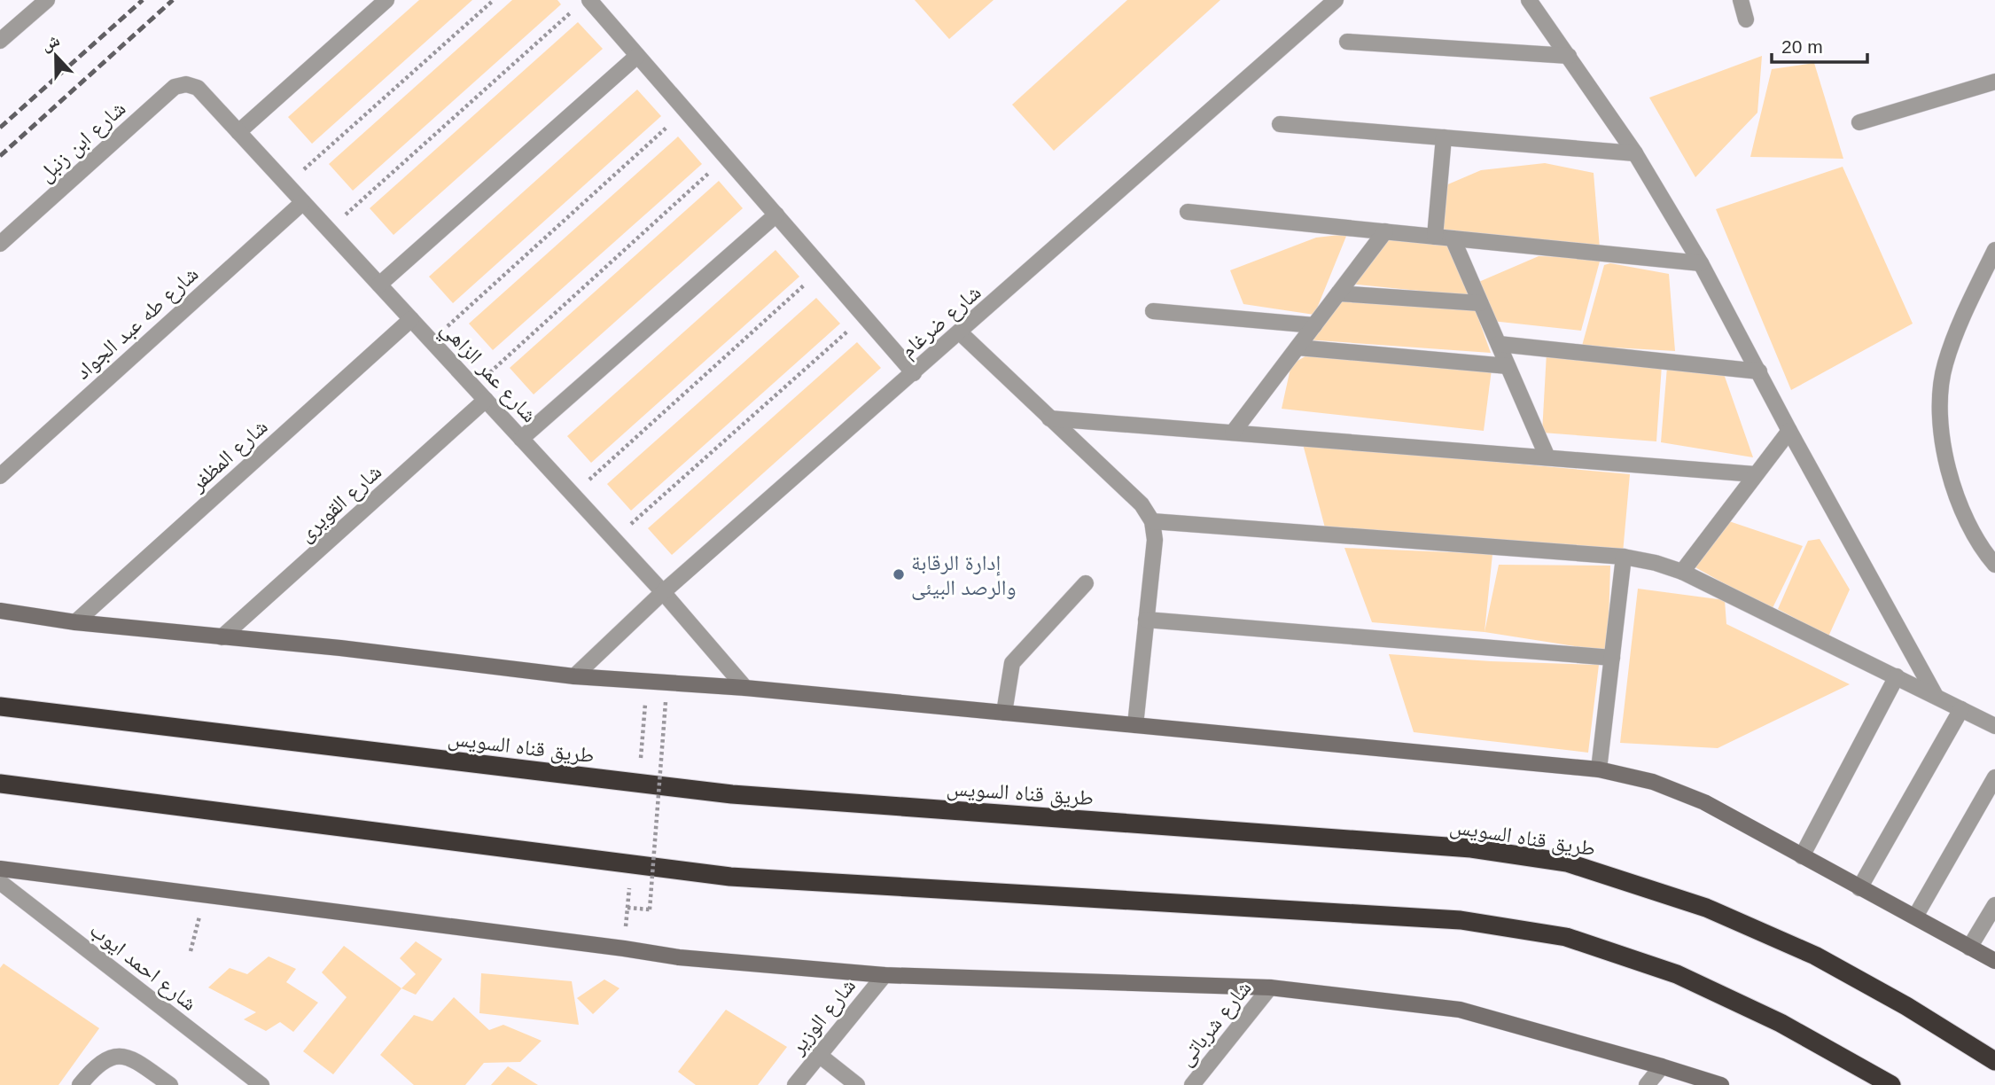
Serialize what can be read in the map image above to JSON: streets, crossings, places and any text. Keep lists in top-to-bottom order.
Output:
{
  "streets": {
    "highway": ["طريق قناه السويس"],
    "street": [
      "شارع ابن زنبل",
      "شارع ضرغام",
      "شارع طه عبد الجواد",
      "شارع عمر الزاهي",
      "شارع المظفر",
      "شارع القويرى",
      "شارع احمد ايوب",
      "شارع الوزير",
      "شارع شرباتى"
    ]
  },
  "crossings": [
    ["شارع ابن زنبل", "شارع عمر الزاهي"],
    ["شارع ضرغام", "شارع عمر الزاهي"],
    ["شارع طه عبد الجواد", "شارع عمر الزاهي"],
    ["شارع عمر الزاهي", "شارع المظفر"],
    ["شارع عمر الزاهي", "شارع القويرى"]
  ],
  "places": ["إدارة الرقابة والرصد البيئى"],
  "scale_bar": "20 m",
  "north": "top"
}
